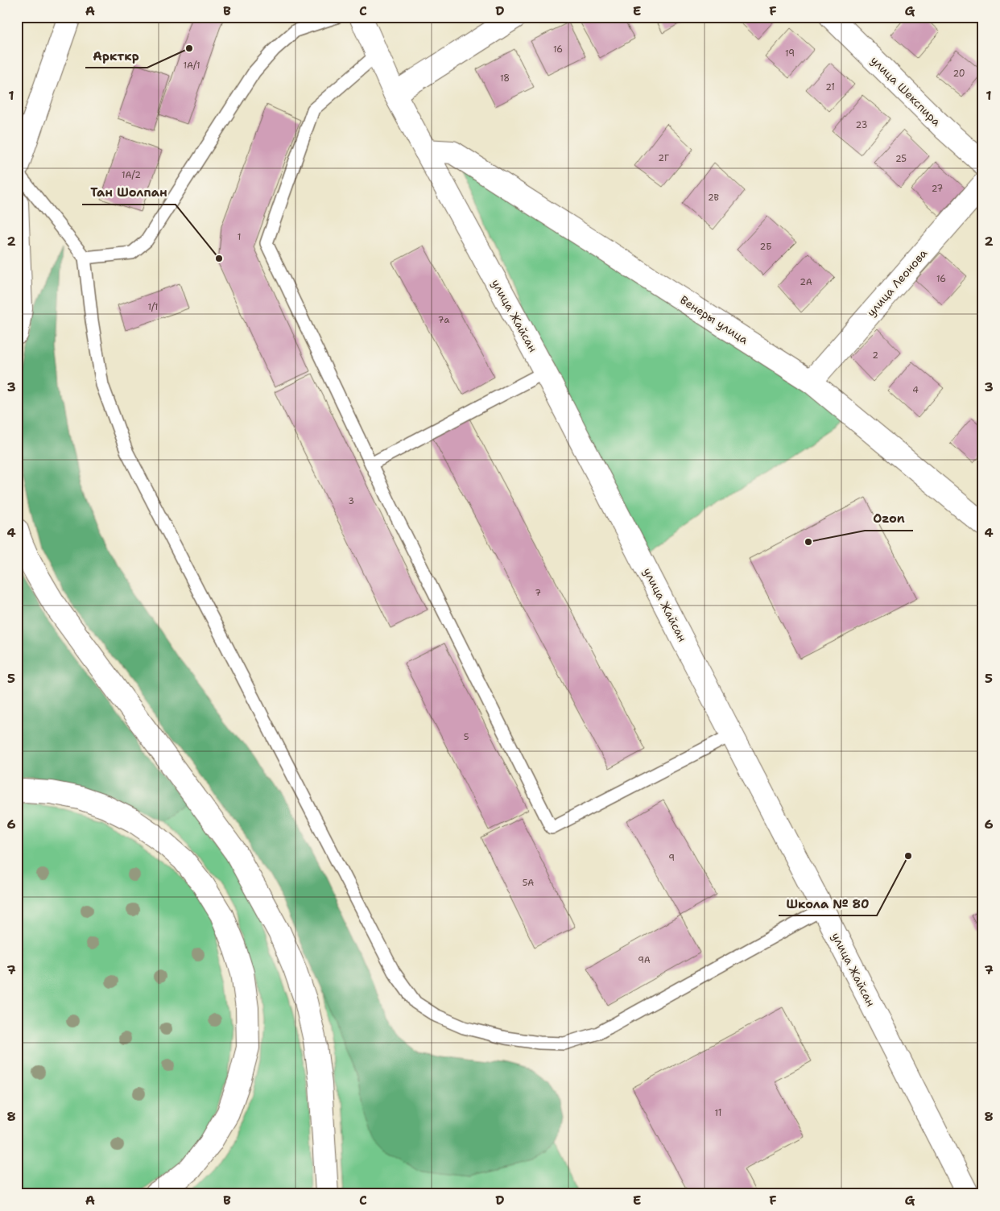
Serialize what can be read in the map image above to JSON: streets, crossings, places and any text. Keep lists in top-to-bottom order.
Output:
{
  "streets": {
    "street": [
      "улица Шекспира",
      "улица Леонова",
      "улица Жайсан",
      "Венеры улица"
    ]
  },
  "crossings": [
    ["улица Леонова", "Венеры улица"],
    ["улица Жайсан", "Венеры улица"]
  ],
  "places": [
    "Аркткр",
    "Тан Шолпан",
    "Ozon",
    "Школа № 80"
  ],
  "house_numbers": [
    "16",
    "19",
    "1А/1",
    "20",
    "18",
    "21",
    "23",
    "2Г",
    "25",
    "1А/2",
    "27",
    "2В",
    "1",
    "2Б",
    "16",
    "2А",
    "1/1",
    "7а",
    "2",
    "4",
    "3",
    "7",
    "5",
    "9",
    "5А",
    "9А",
    "11"
  ],
  "grid": {
    "columns": [
      "A",
      "B",
      "C",
      "D",
      "E",
      "F",
      "G"
    ],
    "rows": [
      "1",
      "2",
      "3",
      "4",
      "5",
      "6",
      "7",
      "8"
    ]
  }
}
